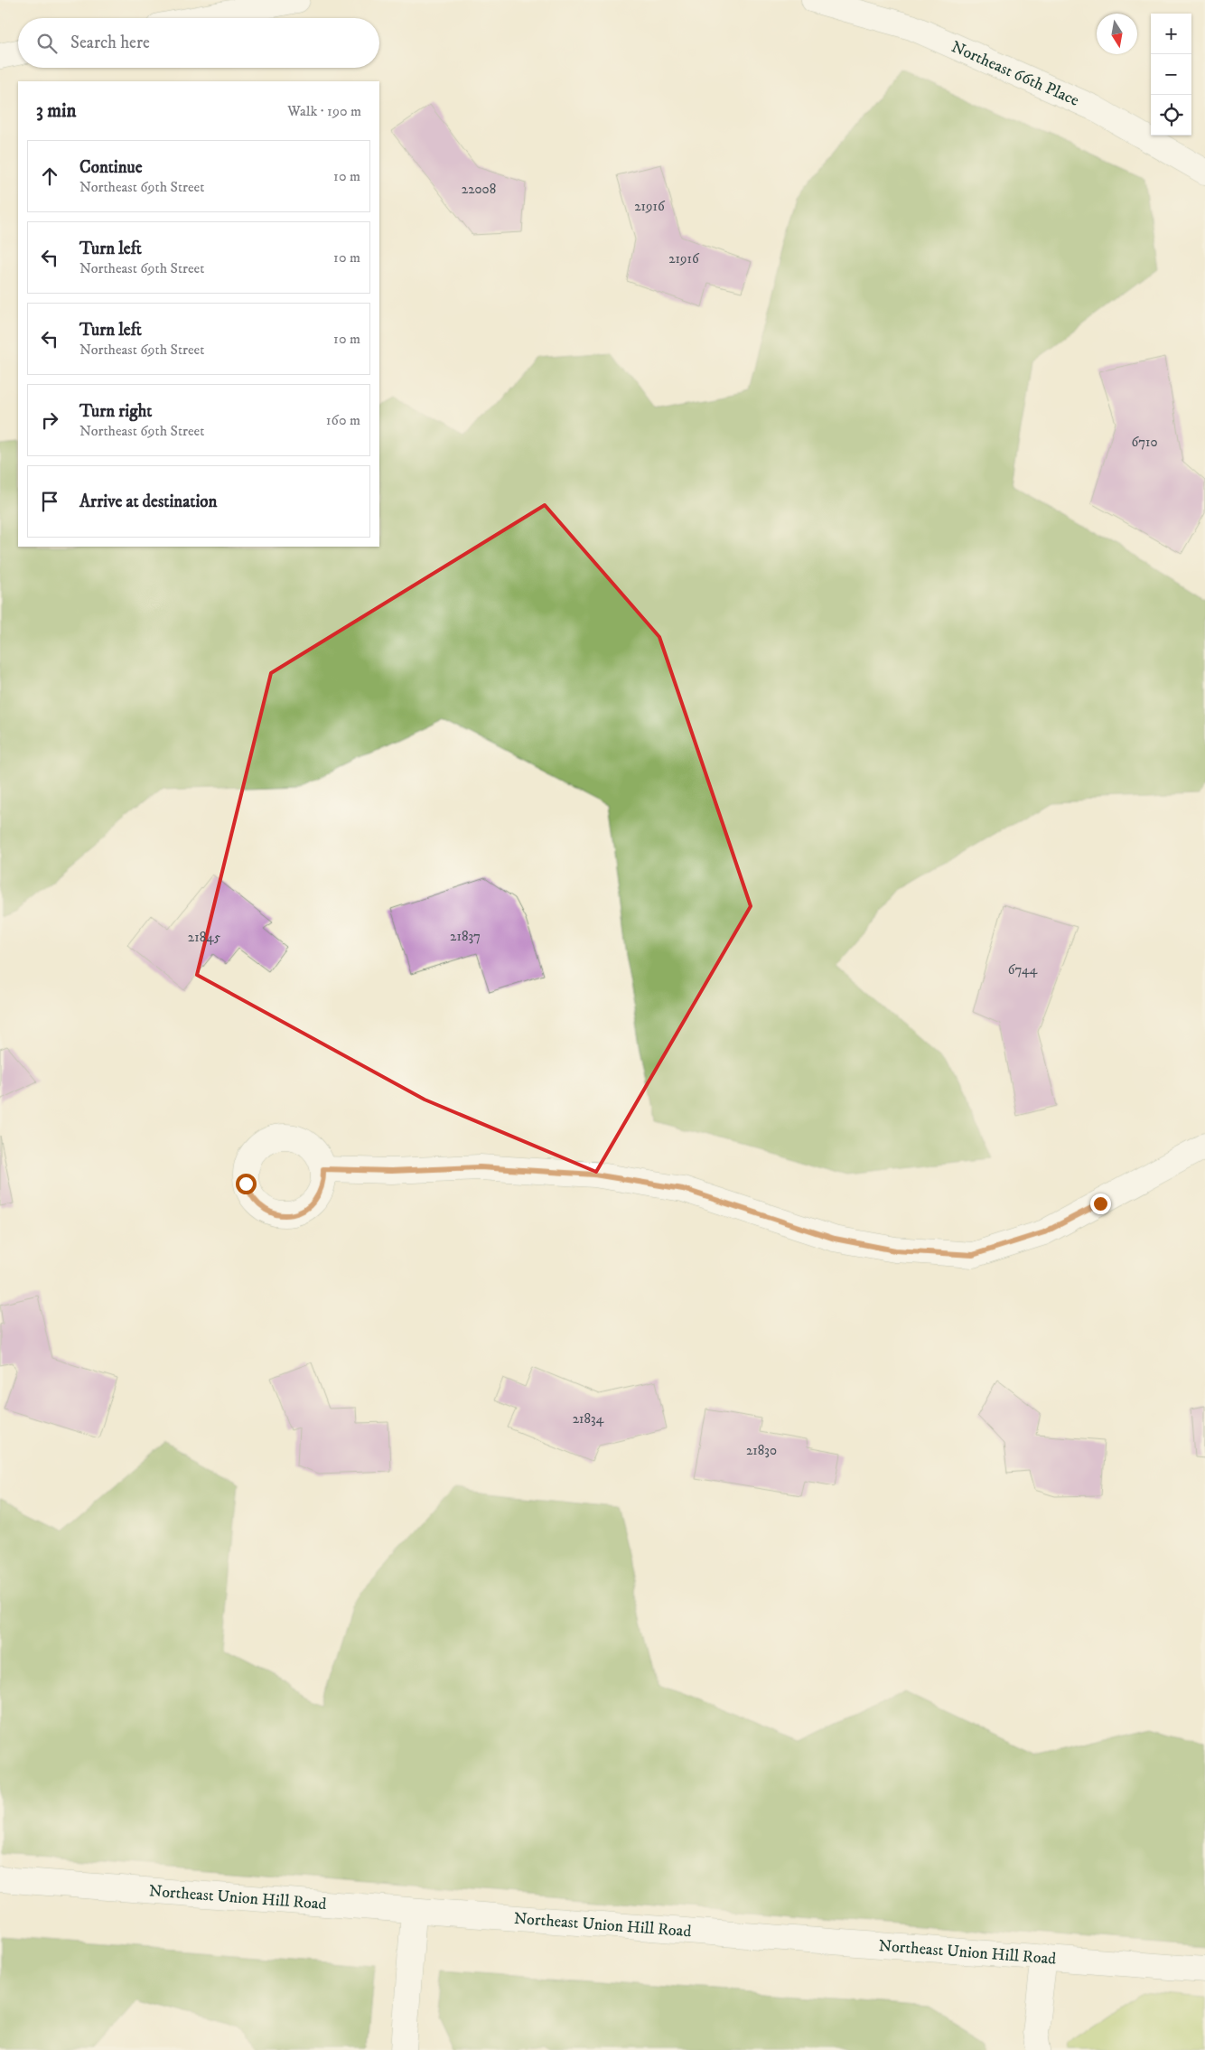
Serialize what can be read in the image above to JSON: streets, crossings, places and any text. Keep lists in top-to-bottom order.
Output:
{
  "streets": {
    "street": ["Northeast 66th Place", "Northeast Union Hill Road"]
  },
  "house_numbers": [
    "22008",
    "21916",
    "21916",
    "6710",
    "21837",
    "21845",
    "6744",
    "21834",
    "21830"
  ],
  "north": "bottom",
  "page": {
    "map_buttons": ["+", "−"],
    "search": "Search here",
    "heading": ["3 min", "Walk · 190 m"],
    "list": [
      ["Continue", "Northeast 69th Street", "10 m"],
      ["Turn left", "Northeast 69th Street", "10 m"],
      ["Turn left", "Northeast 69th Street", "10 m"],
      ["Turn right", "Northeast 69th Street", "160 m"],
      "Arrive at destination"
    ]
  }
}
